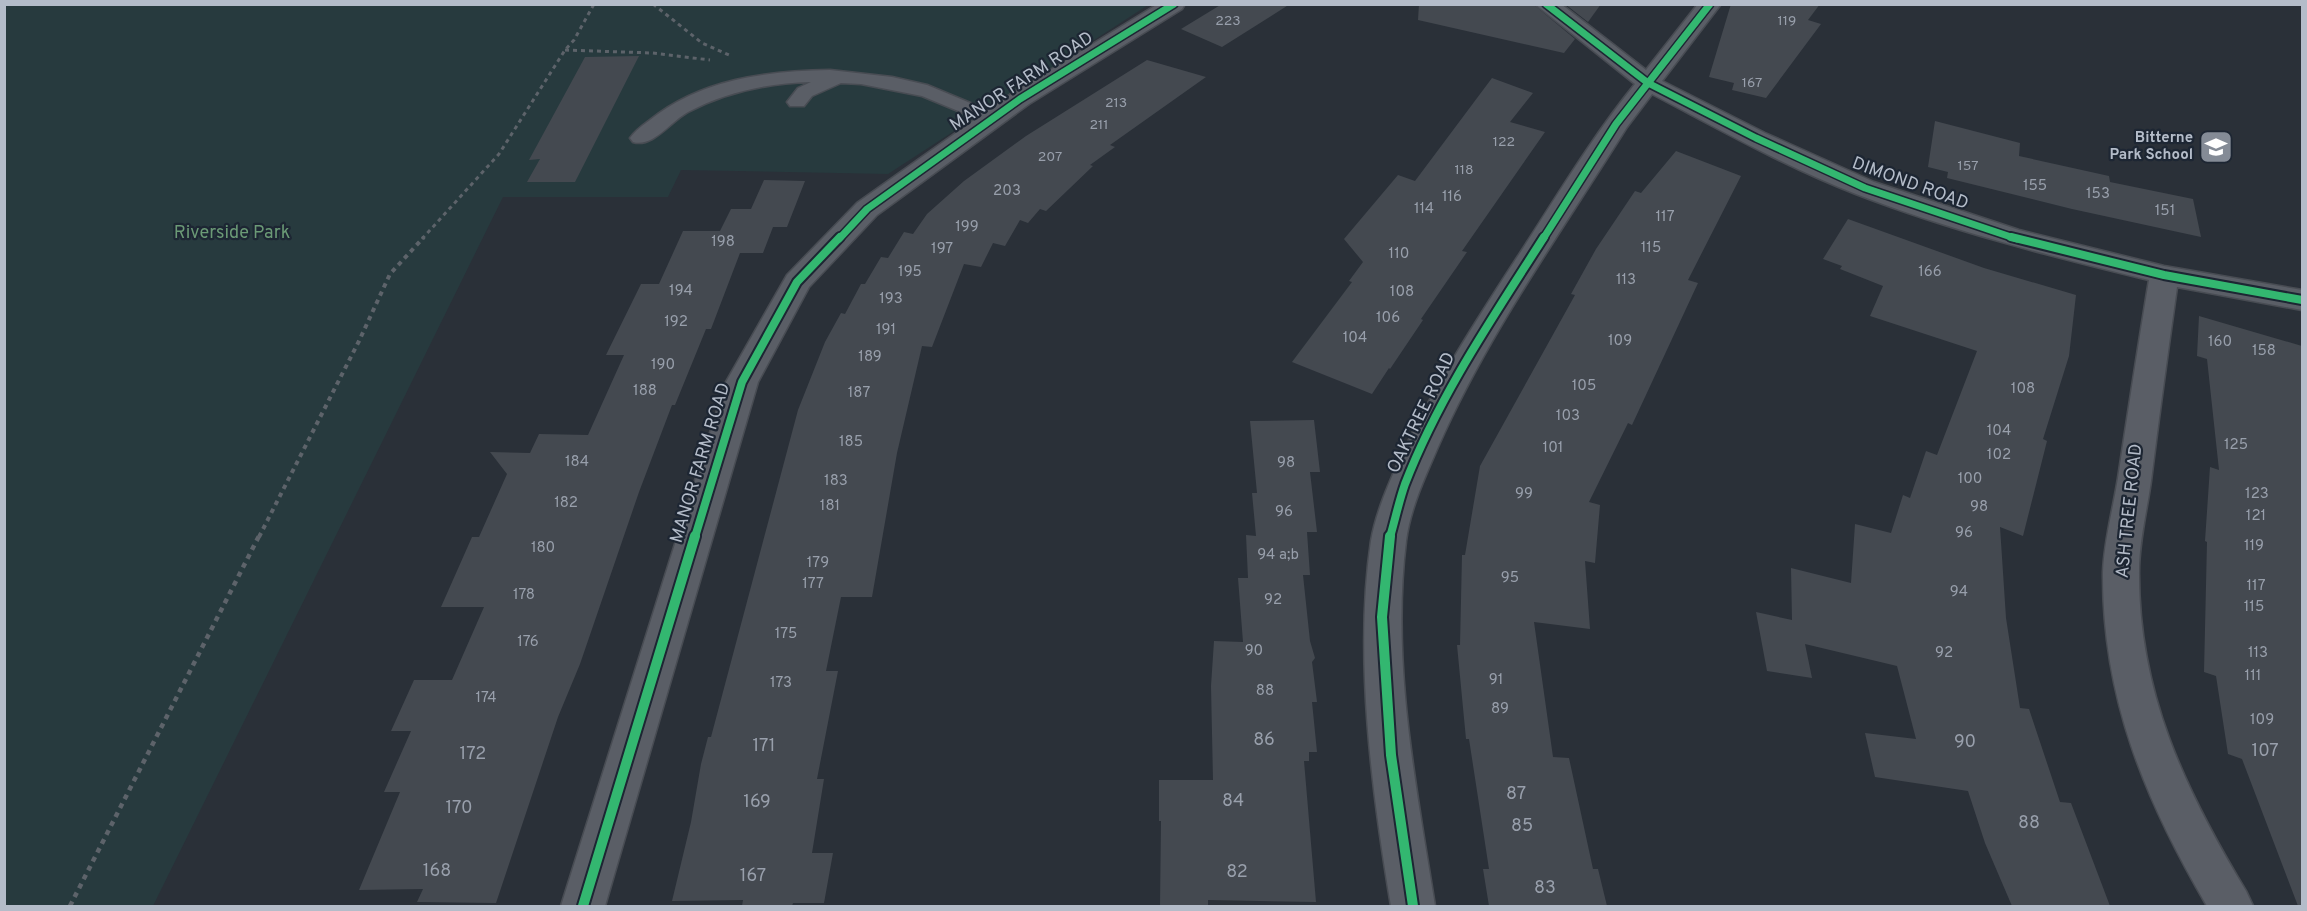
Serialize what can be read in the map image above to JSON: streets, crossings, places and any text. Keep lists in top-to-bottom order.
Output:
{
  "streets": {
    "street": [
      "MANOR FARM ROAD",
      "DIMOND ROAD",
      "OAKTREE ROAD",
      "ASH TREE ROAD"
    ]
  },
  "crossings": [
    ["DIMOND ROAD", "OAKTREE ROAD"],
    ["DIMOND ROAD", "ASH TREE ROAD"]
  ],
  "parks": ["Riverside Park"],
  "places": {
    "school or university": ["Bitterne Park School"]
  },
  "house_numbers": [
    "223",
    "119",
    "167",
    "213",
    "211",
    "122",
    "207",
    "157",
    "118",
    "155",
    "203",
    "153",
    "116",
    "114",
    "151",
    "117",
    "199",
    "198",
    "115",
    "197",
    "110",
    "195",
    "166",
    "113",
    "194",
    "108",
    "193",
    "106",
    "192",
    "191",
    "104",
    "109",
    "160",
    "158",
    "189",
    "190",
    "105",
    "108",
    "188",
    "187",
    "103",
    "104",
    "185",
    "125",
    "101",
    "102",
    "184",
    "98",
    "100",
    "183",
    "99",
    "123",
    "182",
    "181",
    "98",
    "96",
    "121",
    "96",
    "119",
    "180",
    "94 a;b",
    "179",
    "95",
    "177",
    "117",
    "94",
    "178",
    "92",
    "115",
    "175",
    "176",
    "90",
    "92",
    "113",
    "111",
    "91",
    "173",
    "88",
    "174",
    "89",
    "109",
    "86",
    "90",
    "171",
    "107",
    "172",
    "87",
    "84",
    "169",
    "170",
    "88",
    "85",
    "168",
    "82",
    "167",
    "83"
  ]
}
